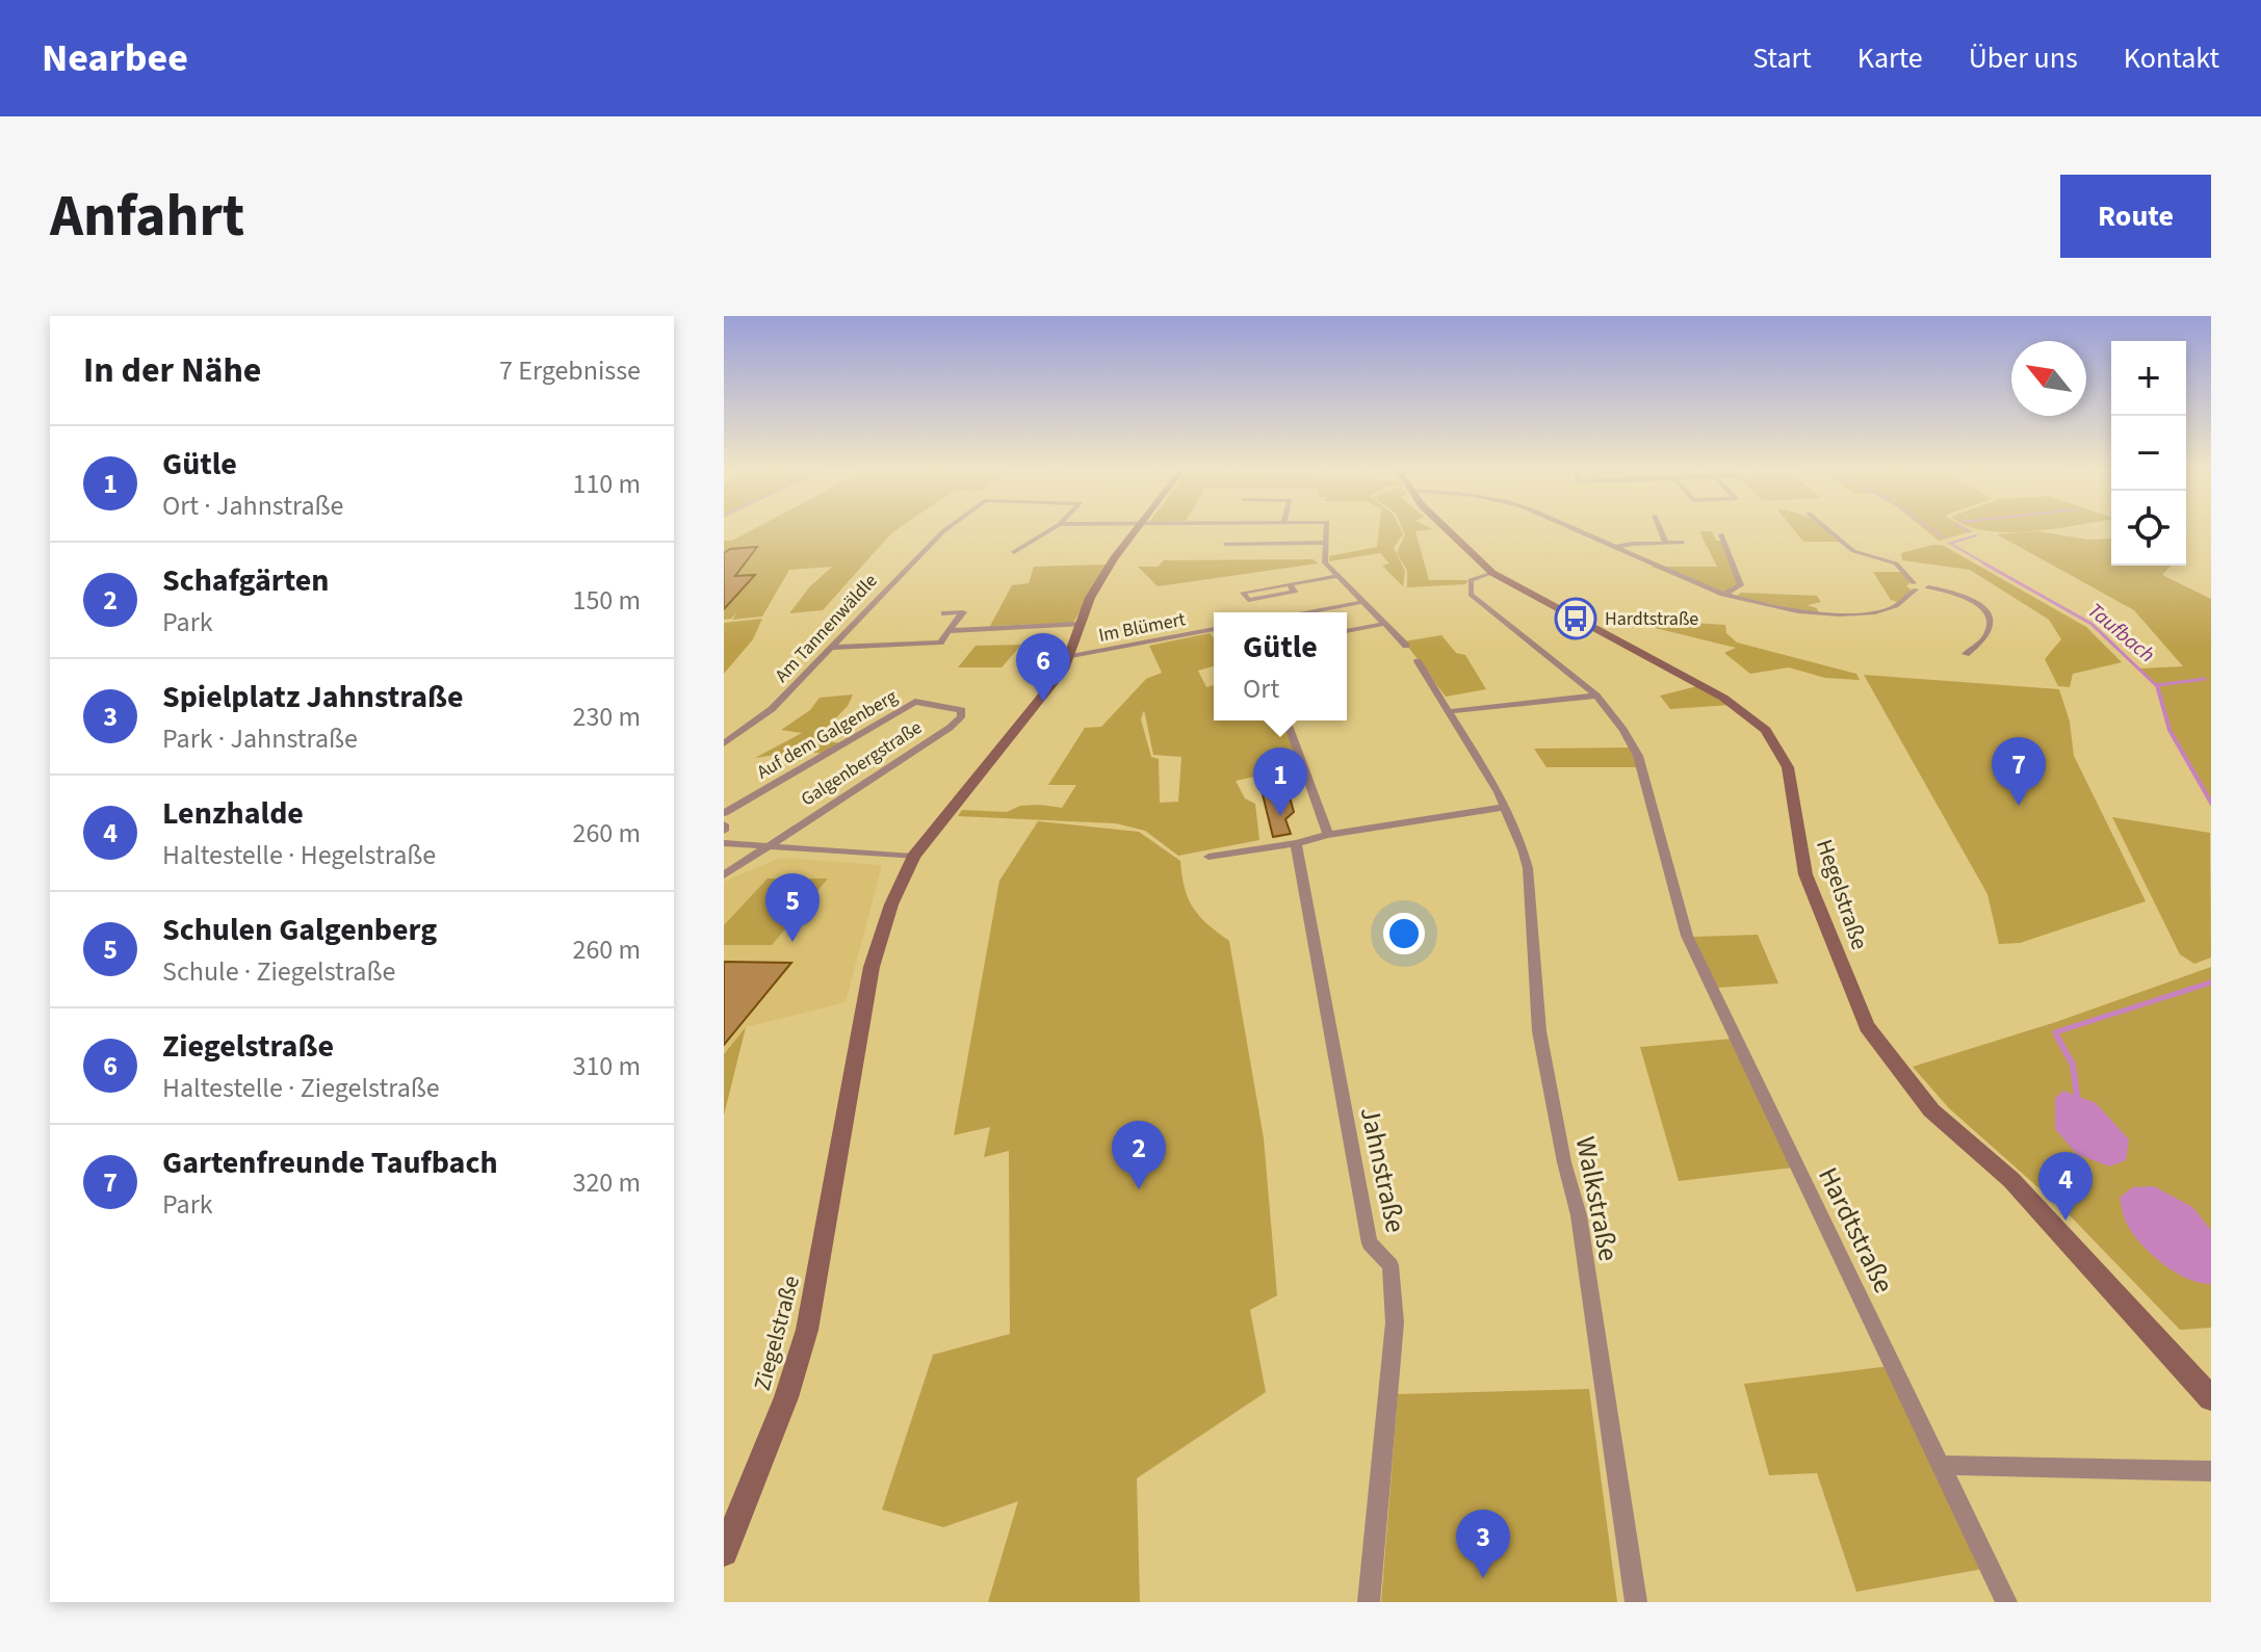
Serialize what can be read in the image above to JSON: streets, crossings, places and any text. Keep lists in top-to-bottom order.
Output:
{
  "streets": {
    "street": [
      "Im Blümert",
      "Am Tannenwäldle",
      "Auf dem Galgenberg",
      "Galgenbergstraße",
      "Hegelstraße",
      "Jahnstraße",
      "Walkstraße",
      "Hardtstraße",
      "Ziegelstraße"
    ]
  },
  "crossings": [
    ["Im Blümert", "Ziegelstraße"],
    ["Auf dem Galgenberg", "Galgenbergstraße"],
    ["Hegelstraße", "Hardtstraße"]
  ],
  "water": ["Taufbach"],
  "places": {
    "bus stop": ["Hardtstraße"]
  },
  "north": "top left",
  "page": {
    "header": "Nearbee",
    "nav": [
      "Start",
      "Karte",
      "Über uns",
      "Kontakt"
    ],
    "buttons": "Route",
    "title": "Anfahrt",
    "heading": ["In der Nähe", "7 Ergebnisse"],
    "map_buttons": ["+", "−"],
    "list": [
      {
        "mark": "1",
        "name": "Gütle",
        "note": "Ort · Jahnstraße",
        "value": "110 m"
      },
      {
        "mark": "2",
        "name": "Schafgärten",
        "note": "Park",
        "value": "150 m"
      },
      {
        "mark": "3",
        "name": "Spielplatz Jahnstraße",
        "note": "Park · Jahnstraße",
        "value": "230 m"
      },
      {
        "mark": "4",
        "name": "Lenzhalde",
        "note": "Haltestelle · Hegelstraße",
        "value": "260 m"
      },
      {
        "mark": "5",
        "name": "Schulen Galgenberg",
        "note": "Schule · Ziegelstraße",
        "value": "260 m"
      },
      {
        "mark": "6",
        "name": "Ziegelstraße",
        "note": "Haltestelle · Ziegelstraße",
        "value": "310 m"
      },
      {
        "mark": "7",
        "name": "Gartenfreunde Taufbach",
        "note": "Park",
        "value": "320 m"
      }
    ],
    "popup": ["Gütle", "Ort"],
    "pins": [
      "6",
      "7",
      "1",
      "5",
      "2",
      "4",
      "3"
    ]
  }
}
